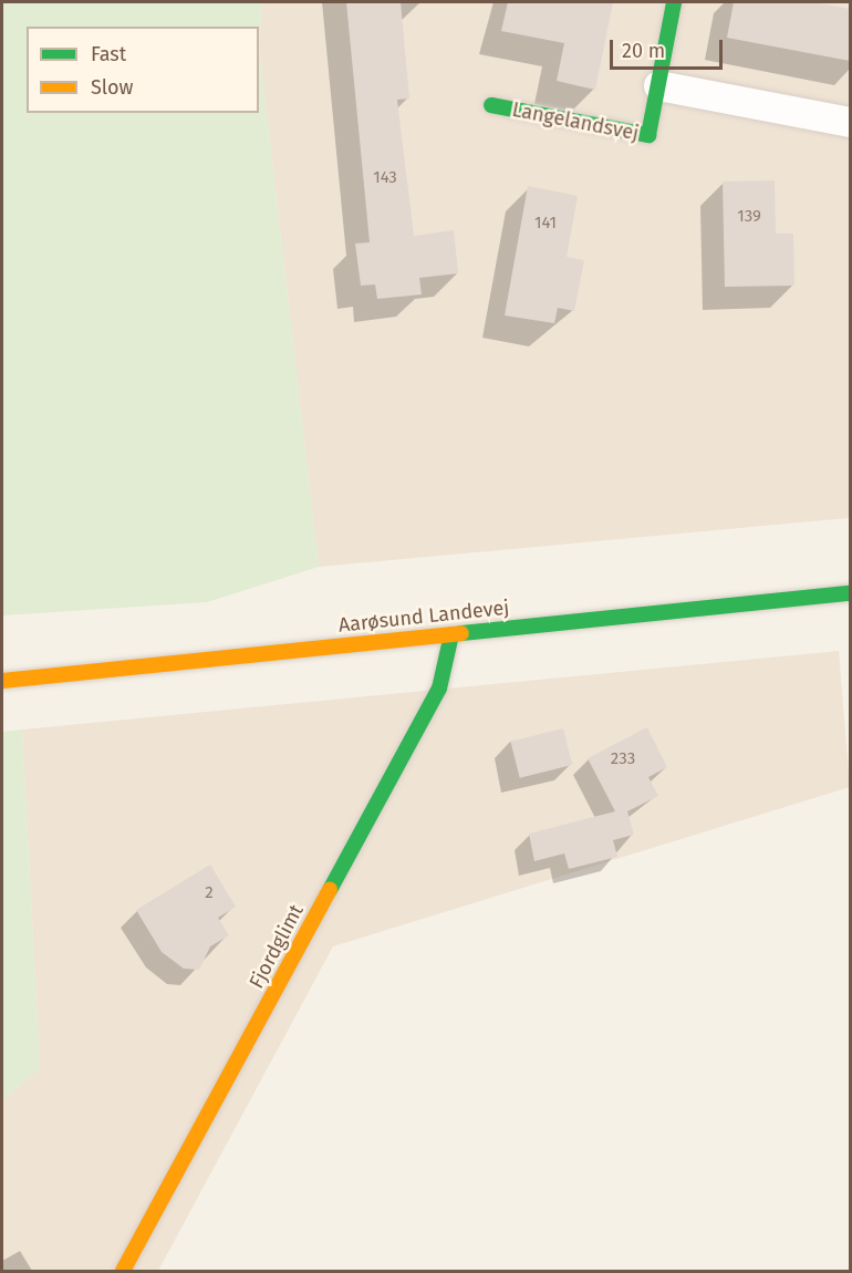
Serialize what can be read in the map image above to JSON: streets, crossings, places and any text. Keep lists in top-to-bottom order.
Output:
{
  "streets": {
    "street": ["Langelandsvej", "Aarøsund Landevej", "Fjordglimt"]
  },
  "crossings": [
    ["Aarøsund Landevej", "Fjordglimt"]
  ],
  "house_numbers": [
    "143",
    "139",
    "141",
    "233",
    "2"
  ],
  "legend": ["Fast", "Slow"],
  "scale_bar": "20 m"
}
